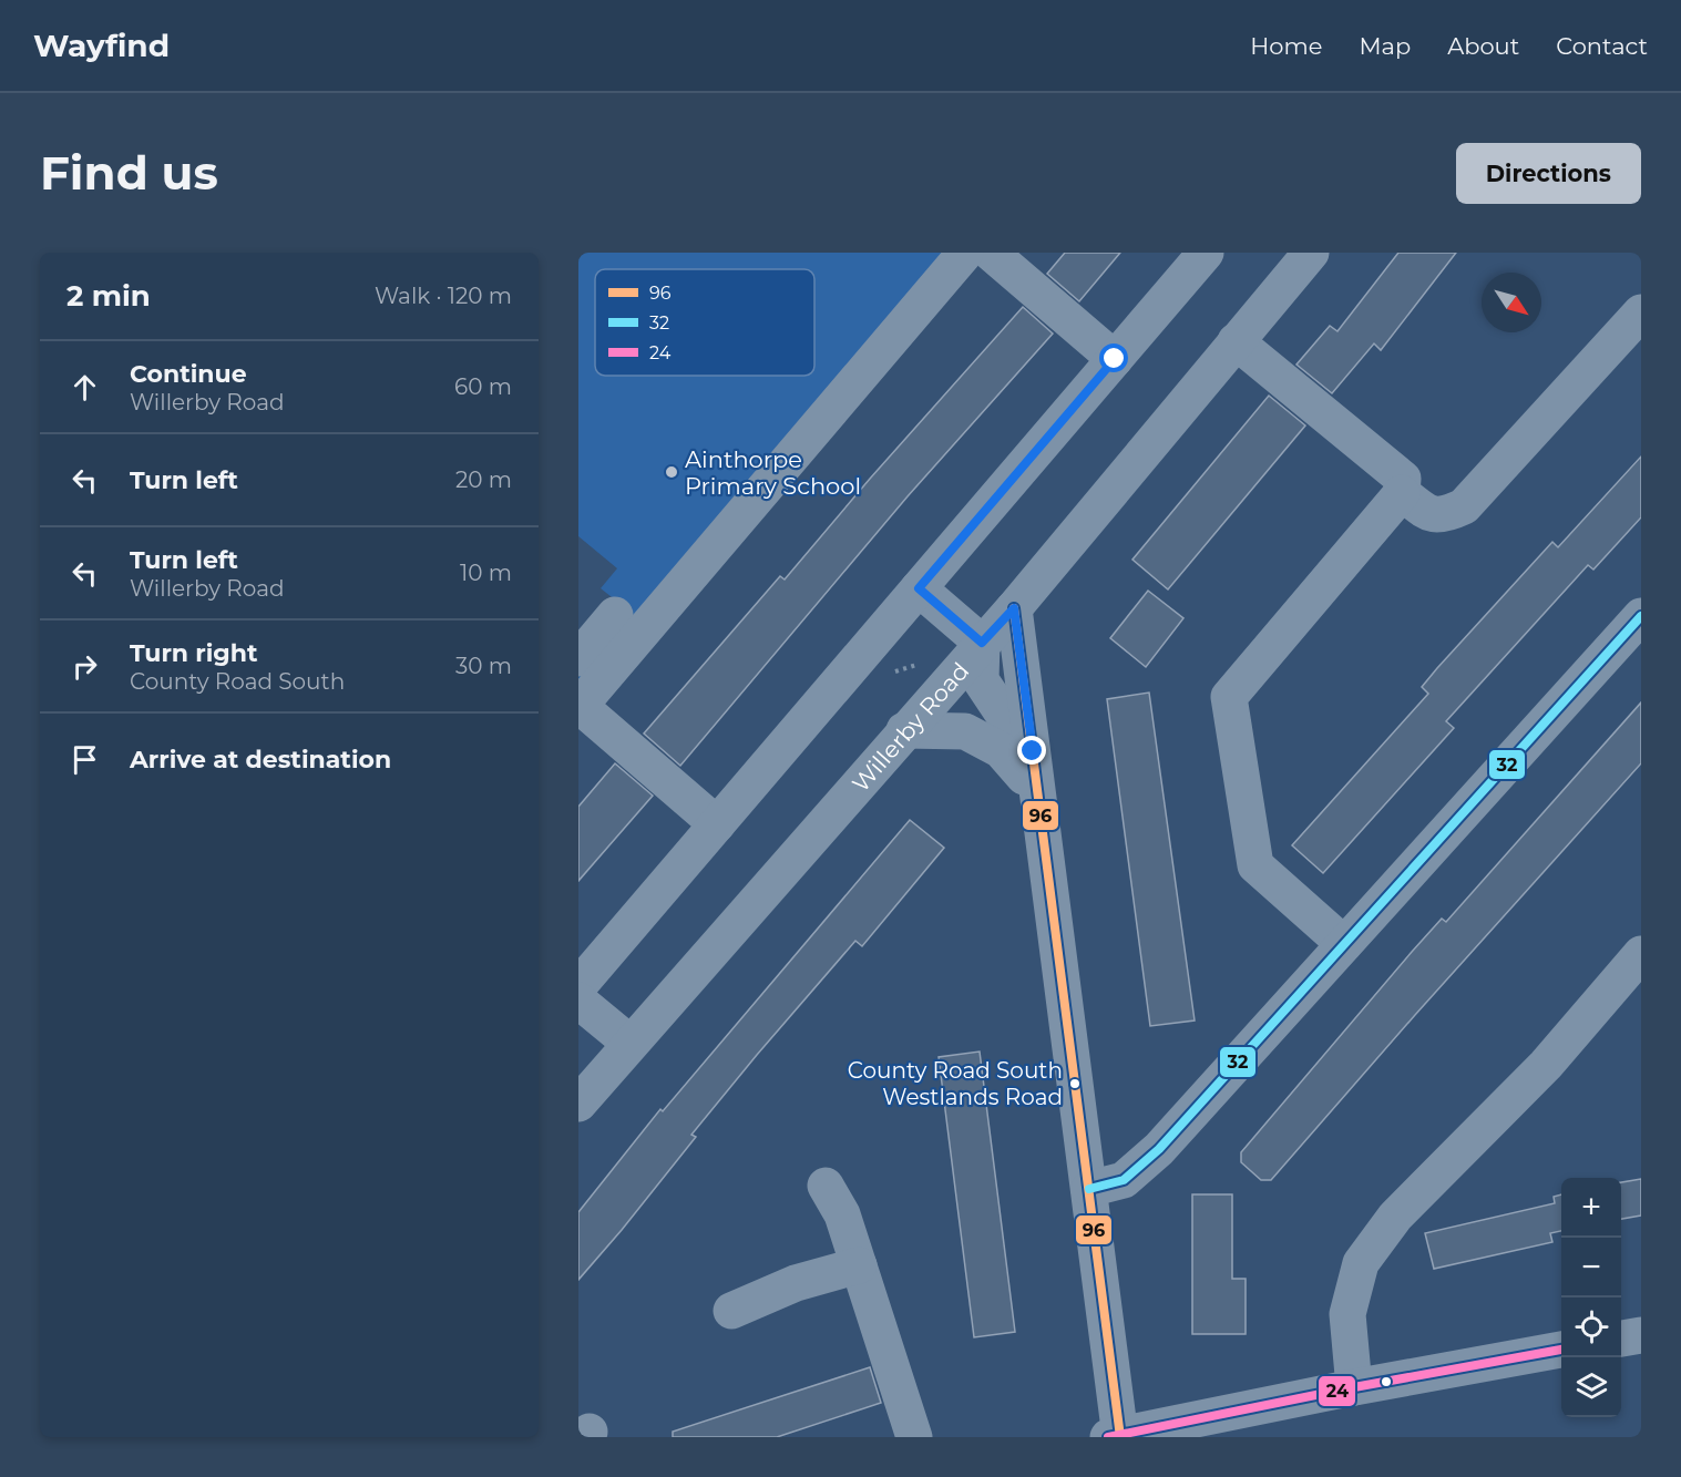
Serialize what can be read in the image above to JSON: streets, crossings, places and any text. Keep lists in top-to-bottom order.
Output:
{
  "streets": {
    "street": ["Willerby Road"]
  },
  "places": ["Ainthorpe Primary School", "County Road South Westlands Road"],
  "lines": ["transit line 96", "transit line 32", "transit line 24"],
  "legend": ["96", "32", "24"],
  "north": "bottom right",
  "page": {
    "header": "Wayfind",
    "nav": [
      "Home",
      "Map",
      "About",
      "Contact"
    ],
    "buttons": "Directions",
    "title": "Find us",
    "heading": ["2 min", "Walk · 120 m"],
    "list": [
      ["Continue", "Willerby Road", "60 m"],
      ["Turn left", "20 m"],
      ["Turn left", "Willerby Road", "10 m"],
      ["Turn right", "County Road South", "30 m"],
      "Arrive at destination"
    ],
    "map_buttons": ["+", "−"]
  }
}
